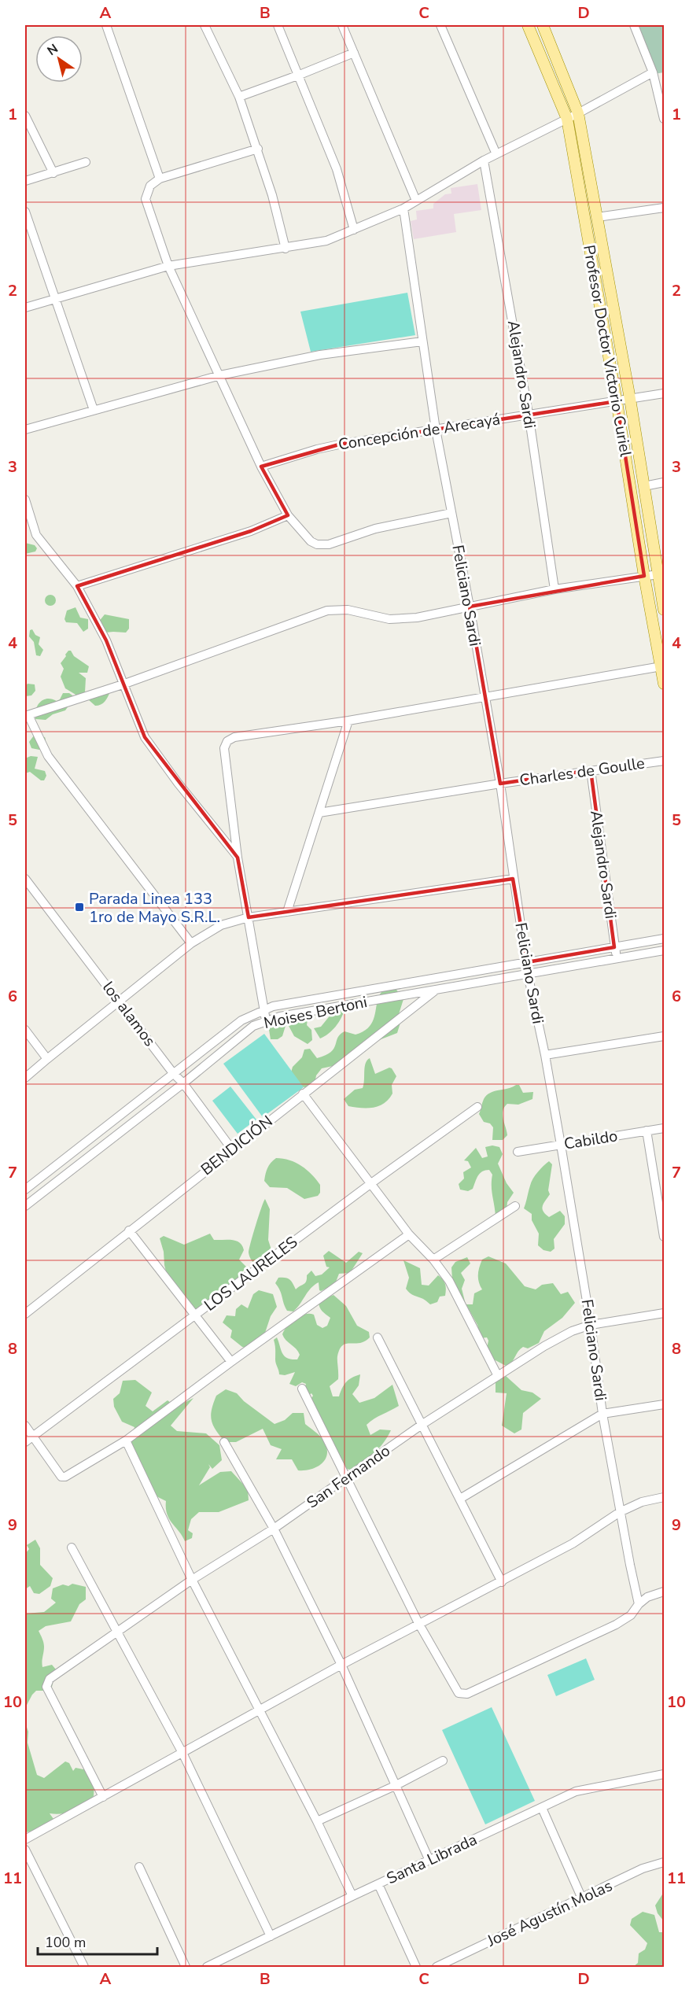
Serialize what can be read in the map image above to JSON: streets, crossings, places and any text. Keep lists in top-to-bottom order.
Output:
{
  "streets": {
    "main road": ["Profesor Doctor Victorio Curiel"],
    "street": [
      "Alejandro Sardi",
      "Concepción de Arecayá",
      "Feliciano Sardi",
      "Charles de Goulle",
      "Moises Bertoni",
      "los alamos",
      "Cabildo",
      "BENDICIÓN",
      "LOS LAURELES",
      "San Fernando",
      "Santa Librada",
      "José Agustín Molas"
    ]
  },
  "crossings": [
    ["Profesor Doctor Victorio Curiel", "Concepción de Arecayá"],
    ["Alejandro Sardi", "Concepción de Arecayá"],
    ["Alejandro Sardi", "Charles de Goulle"],
    ["Alejandro Sardi", "Moises Bertoni"],
    ["Concepción de Arecayá", "Feliciano Sardi"],
    ["Feliciano Sardi", "Charles de Goulle"],
    ["Feliciano Sardi", "Moises Bertoni"],
    ["Feliciano Sardi", "Cabildo"],
    ["Feliciano Sardi", "San Fernando"],
    ["Moises Bertoni", "los alamos"],
    ["Moises Bertoni", "BENDICIÓN"],
    ["los alamos", "BENDICIÓN"]
  ],
  "places": {
    "transit": ["Parada Linea 133 1ro de Mayo S.R.L."]
  },
  "scale_bar": "100 m",
  "north": "top left",
  "grid": {
    "columns": [
      "A",
      "B",
      "C",
      "D"
    ],
    "rows": [
      "1",
      "2",
      "3",
      "4",
      "5",
      "6",
      "7",
      "8",
      "9",
      "10",
      "11"
    ]
  }
}
